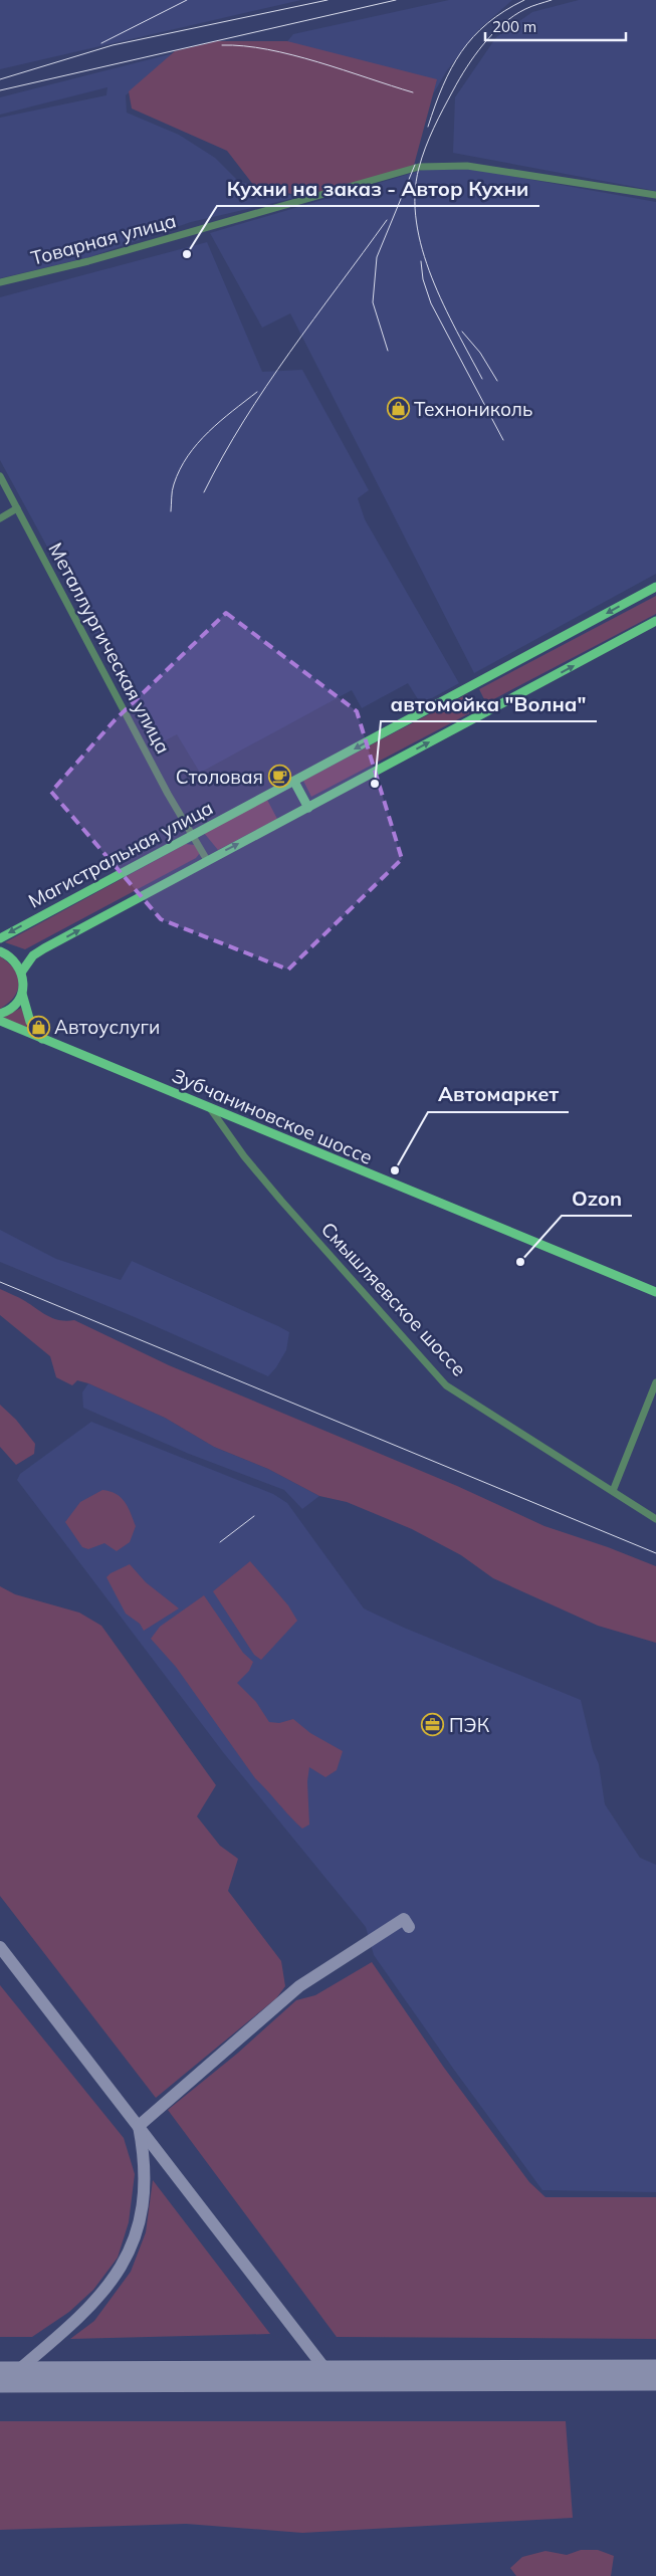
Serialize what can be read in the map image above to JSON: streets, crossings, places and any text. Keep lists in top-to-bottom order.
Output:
{
  "streets": {
    "main road": ["Магистральная улица", "Зубчаниновское шоссе"],
    "street": ["Товарная улица", "Металлургическая улица", "Смышляевское шоссе"]
  },
  "crossings": [
    ["Металлургическая улица", "Магистральная улица"],
    ["Зубчаниновское шоссе", "Смышляевское шоссе"]
  ],
  "places": {
    "other": [
      "Кухни на заказ - Автор Кухни",
      "автомойка \"Волна\"",
      "Автомаркет",
      "Ozon"
    ],
    "shop": ["Технониколь", "Автоуслуги"],
    "cafe": ["Столовая"],
    "office": ["ПЭК"]
  },
  "scale_bar": "200 m"
}
